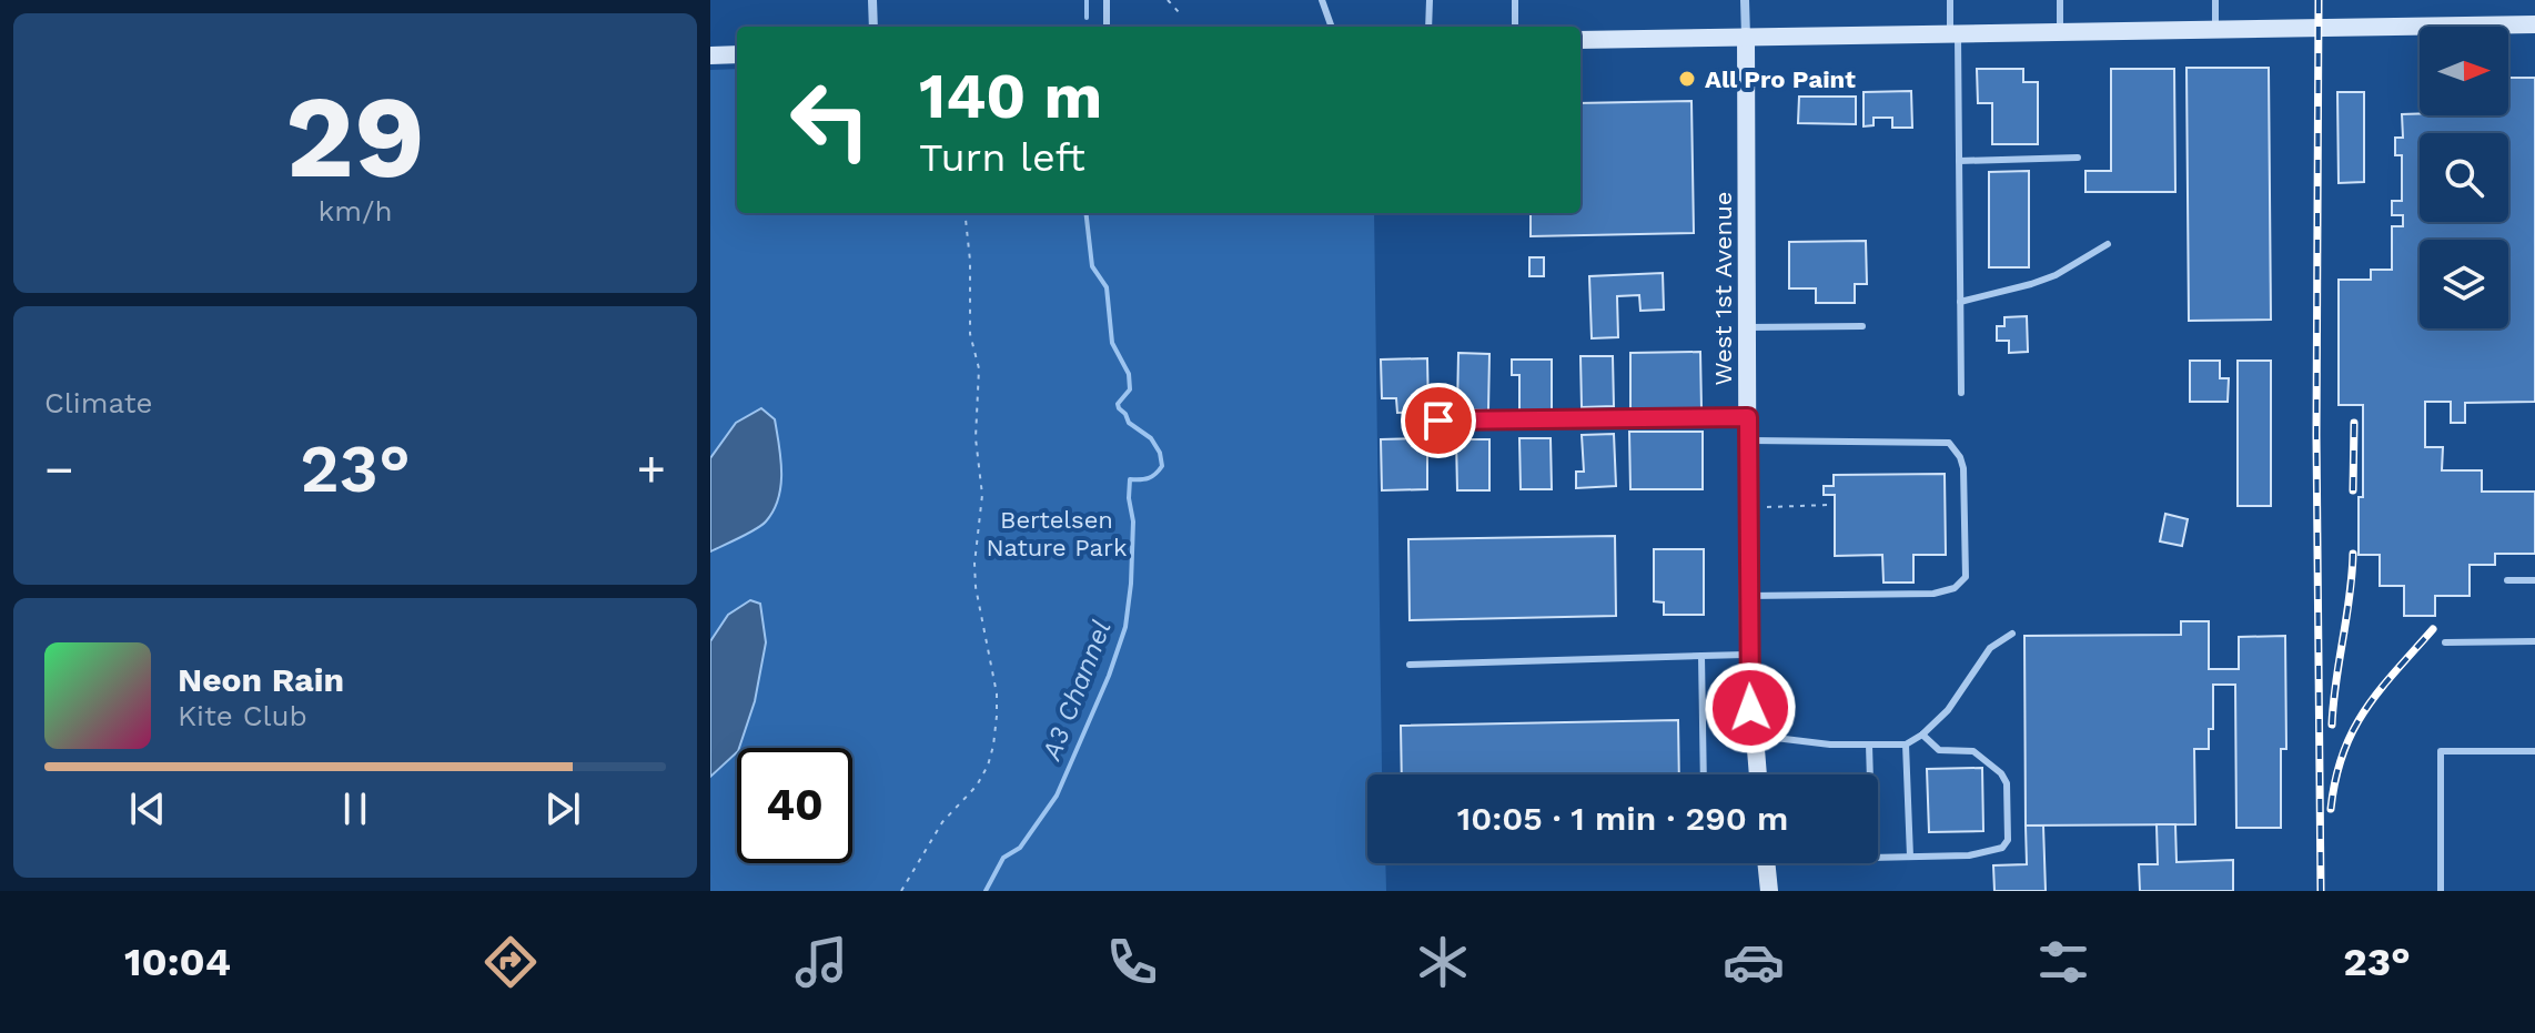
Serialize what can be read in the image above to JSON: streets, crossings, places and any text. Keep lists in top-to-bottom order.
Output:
{
  "streets": {
    "street": ["West 1st Avenue"]
  },
  "water": ["A3 Channel"],
  "parks": ["Bertelsen Nature Park"],
  "places": ["All Pro Paint"],
  "north": "right",
  "page": {
    "tile": [
      ["29", "km/h"],
      "Climate"
    ],
    "turn": ["140 m", "Turn left"],
    "heat": ["−", "23°", "+"],
    "song": ["Neon Rain", "Kite Club"],
    "limit": "40",
    "trip": "10:05 · 1 min · 290 m",
    "tabs": ["10:04", "23°"]
  }
}
